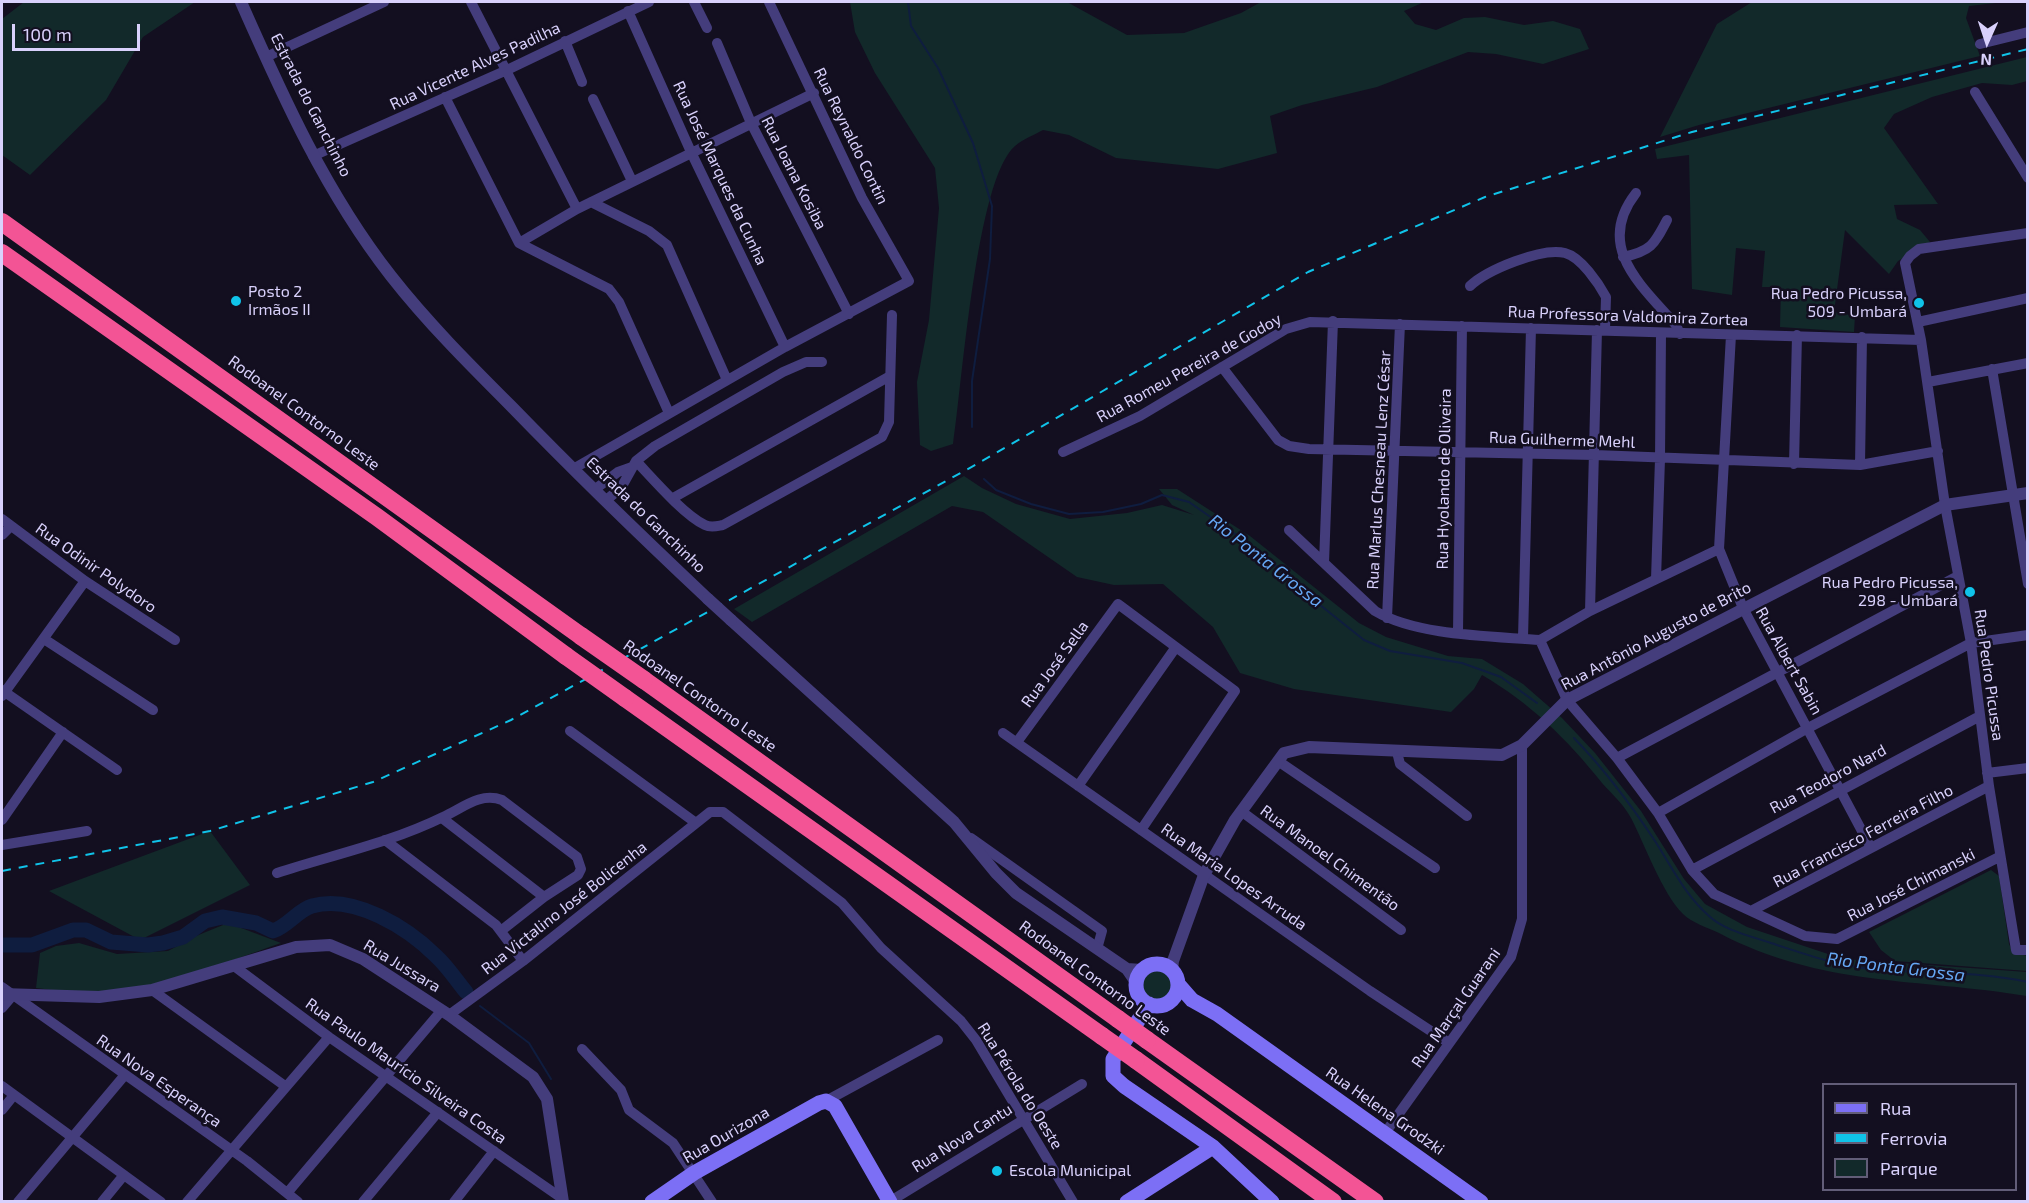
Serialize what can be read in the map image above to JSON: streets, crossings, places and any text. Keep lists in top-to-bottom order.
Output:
{
  "streets": {
    "highway": ["Rodoanel Contorno Leste"],
    "main road": ["Rua Helena Grodzki", "Rua Ourizona"],
    "street": [
      "Rua Vicente Alves Padilha",
      "Estrada do Ganchinho",
      "Rua Reynaldo Contin",
      "Rua José Marques da Cunha",
      "Rua Joana Kosiba",
      "Rua Professora Valdomira Zortea",
      "Rua Romeu Pereira de Godoy",
      "Rua Guilherme Mehl",
      "Rua Marlus Chesneau Lenz César",
      "Rua Hyolando de Oliveira",
      "Rua Odinir Polydoro",
      "Rua Antônio Augusto de Brito",
      "Rua Albert Sabin",
      "Rua José Sella",
      "Rua Pedro Picussa",
      "Rua Teodoro Nard",
      "Rua Francisco Ferreira Filho",
      "Rua Manoel Chimentão",
      "Rua Maria Lopes Arruda",
      "Rua José Chimanski",
      "Rua Victalino José Bolicenha",
      "Rua Jussara",
      "Rua Marçal Guarani",
      "Rua Paulo Maurício Silveira Costa",
      "Rua Nova Esperança",
      "Rua Pérola do Oeste",
      "Rua Nova Cantu"
    ]
  },
  "crossings": [
    ["Rua Vicente Alves Padilha", "Estrada do Ganchinho"],
    ["Rua Vicente Alves Padilha", "Rua José Marques da Cunha"],
    ["Estrada do Ganchinho", "Rua Antônio Augusto de Brito"],
    ["Estrada do Ganchinho", "Rua Helena Grodzki"],
    ["Rua Reynaldo Contin", "Rua Joana Kosiba"],
    ["Rua Professora Valdomira Zortea", "Rua Romeu Pereira de Godoy"],
    ["Rua Professora Valdomira Zortea", "Rua Marlus Chesneau Lenz César"],
    ["Rua Professora Valdomira Zortea", "Rua Hyolando de Oliveira"],
    ["Rua Professora Valdomira Zortea", "Rua Albert Sabin"],
    ["Rua Professora Valdomira Zortea", "Rua Pedro Picussa"],
    ["Rua Romeu Pereira de Godoy", "Rua Guilherme Mehl"],
    ["Rua Guilherme Mehl", "Rua Marlus Chesneau Lenz César"],
    ["Rua Guilherme Mehl", "Rua Hyolando de Oliveira"],
    ["Rua Guilherme Mehl", "Rua Albert Sabin"],
    ["Rua Guilherme Mehl", "Rua Pedro Picussa"],
    ["Rua Antônio Augusto de Brito", "Rua Albert Sabin"],
    ["Rua Antônio Augusto de Brito", "Rua Pedro Picussa"],
    ["Rua Antônio Augusto de Brito", "Rua Manoel Chimentão"],
    ["Rua Antônio Augusto de Brito", "Rua Maria Lopes Arruda"],
    ["Rua Antônio Augusto de Brito", "Rua Marçal Guarani"],
    ["Rua Antônio Augusto de Brito", "Rua Helena Grodzki"],
    ["Rua Albert Sabin", "Rua Teodoro Nard"],
    ["Rua Albert Sabin", "Rua Francisco Ferreira Filho"],
    ["Rua José Sella", "Rua Maria Lopes Arruda"],
    ["Rua Pedro Picussa", "Rua Teodoro Nard"],
    ["Rua Pedro Picussa", "Rua Francisco Ferreira Filho"],
    ["Rua Pedro Picussa", "Rua José Chimanski"],
    ["Rua Francisco Ferreira Filho", "Rua José Chimanski"],
    ["Rua Maria Lopes Arruda", "Rua Marçal Guarani"],
    ["Rua Victalino José Bolicenha", "Rua Jussara"],
    ["Rua Victalino José Bolicenha", "Rua Paulo Maurício Silveira Costa"],
    ["Rua Victalino José Bolicenha", "Rua Nova Esperança"],
    ["Rua Victalino José Bolicenha", "Rua Pérola do Oeste"],
    ["Rua Jussara", "Rua Paulo Maurício Silveira Costa"],
    ["Rua Jussara", "Rua Nova Esperança"],
    ["Rua Marçal Guarani", "Rua Helena Grodzki"],
    ["Rua Pérola do Oeste", "Rua Nova Cantu"]
  ],
  "water": ["Rio Ponta Grossa"],
  "places": [
    "Posto 2 Irmãos II",
    "Rua Pedro Picussa, 509 - Umbará",
    "Rua Pedro Picussa, 298 - Umbará",
    "Escola Municipal"
  ],
  "legend": ["Rua", "Ferrovia", "Parque"],
  "scale_bar": "100 m",
  "north": "bottom"
}
